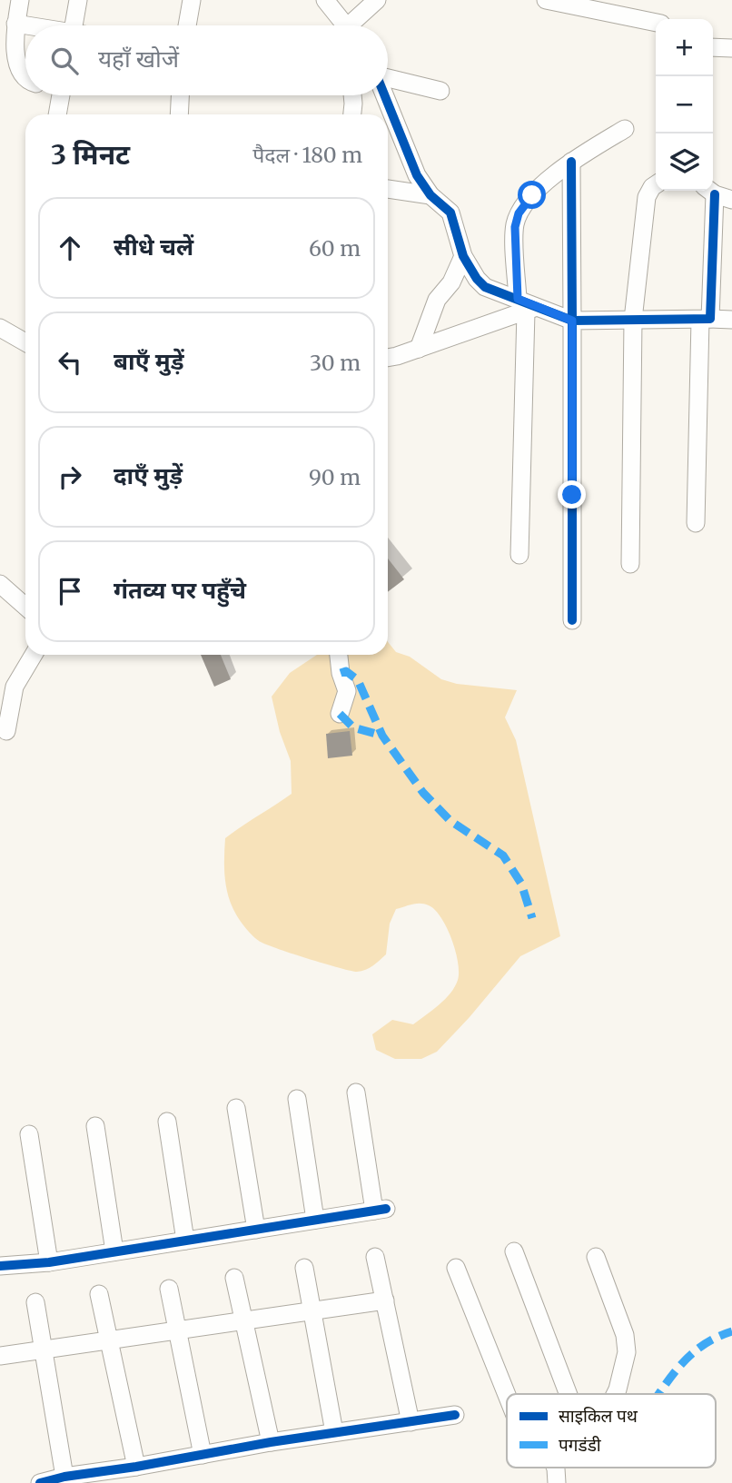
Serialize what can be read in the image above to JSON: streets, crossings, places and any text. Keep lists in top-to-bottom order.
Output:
{
  "legend": ["साइकिल पथ", "पगडंडी"],
  "page": {
    "map_buttons": ["+", "−"],
    "search": "यहाँ खोजें",
    "heading": ["3 मिनट", "पैदल · 180 m"],
    "list": [
      ["सीधे चलें", "60 m"],
      ["बाएँ मुड़ें", "30 m"],
      ["दाएँ मुड़ें", "90 m"],
      "गंतव्य पर पहुँचे"
    ]
  }
}
